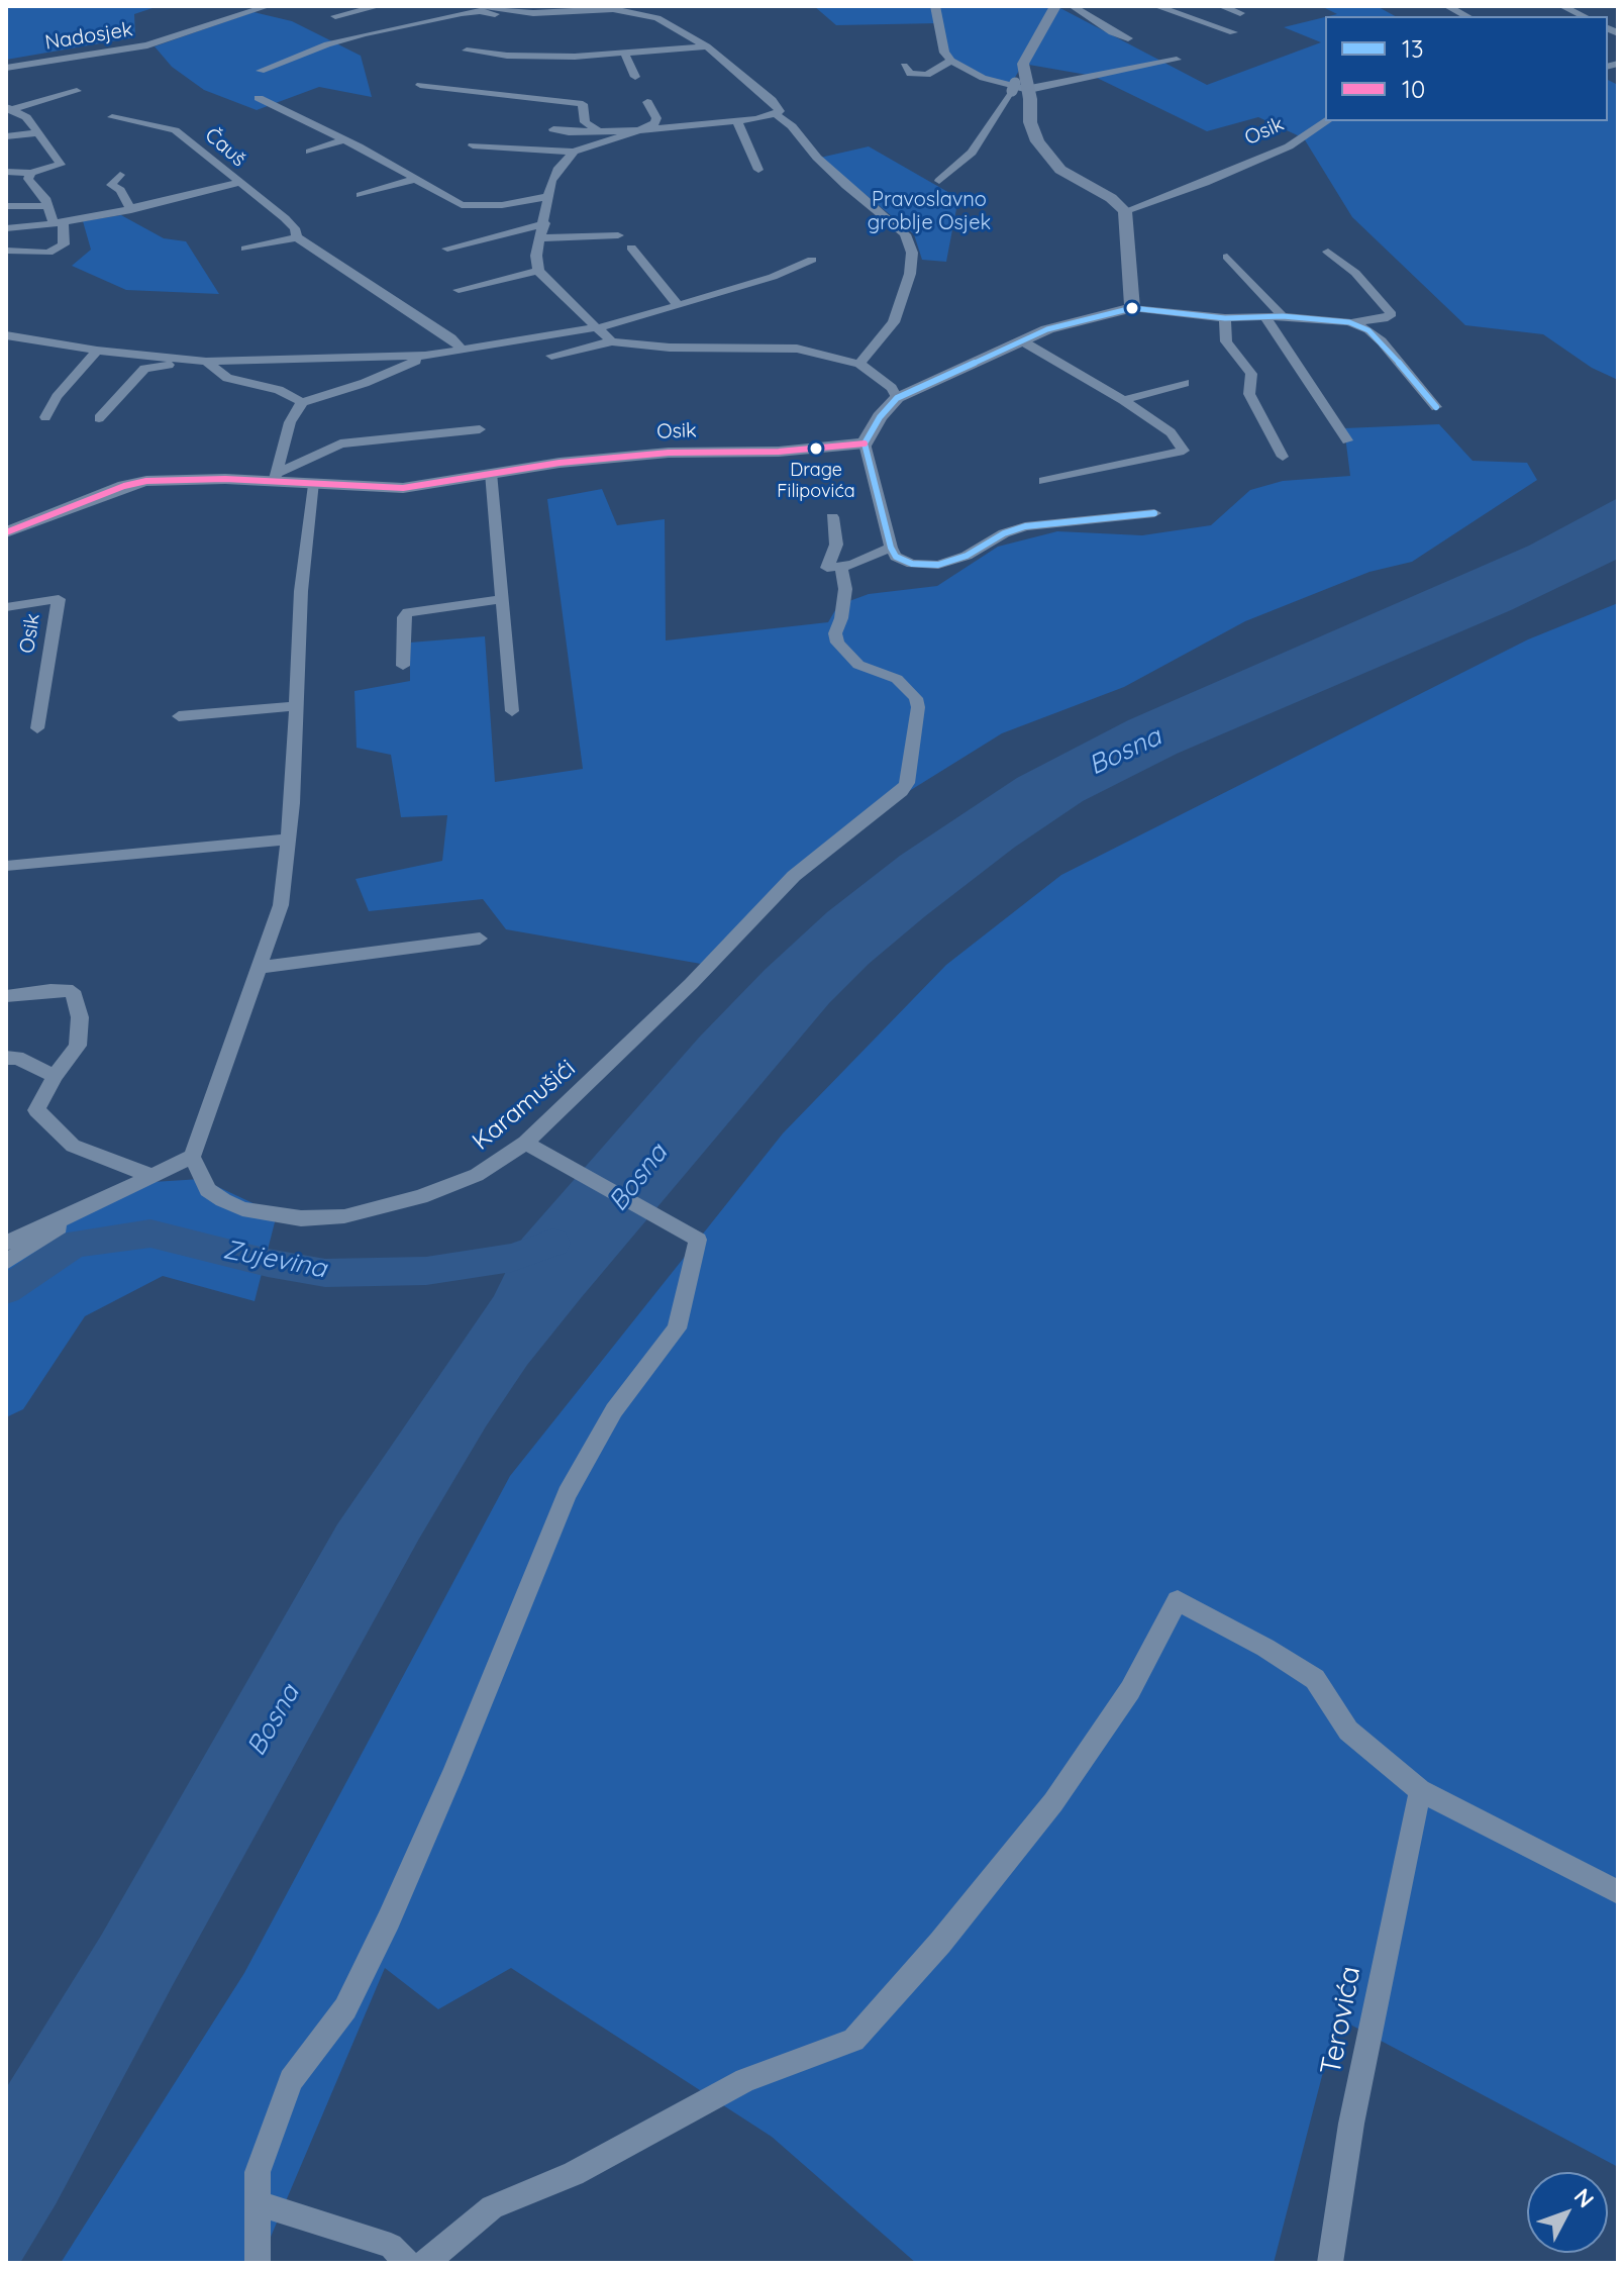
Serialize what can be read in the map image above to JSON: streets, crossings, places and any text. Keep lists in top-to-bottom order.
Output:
{
  "streets": {
    "main road": ["Osik"],
    "street": [
      "Nadosjek",
      "Čauš",
      "Karamušići",
      "Terovića"
    ]
  },
  "water": ["Bosna", "Zujevina"],
  "parks": ["Pravoslavno groblje Osjek"],
  "places": ["Drage Filipovića"],
  "lines": ["transit line 13", "transit line 10"],
  "legend": ["13", "10"],
  "north": "top right"
}
